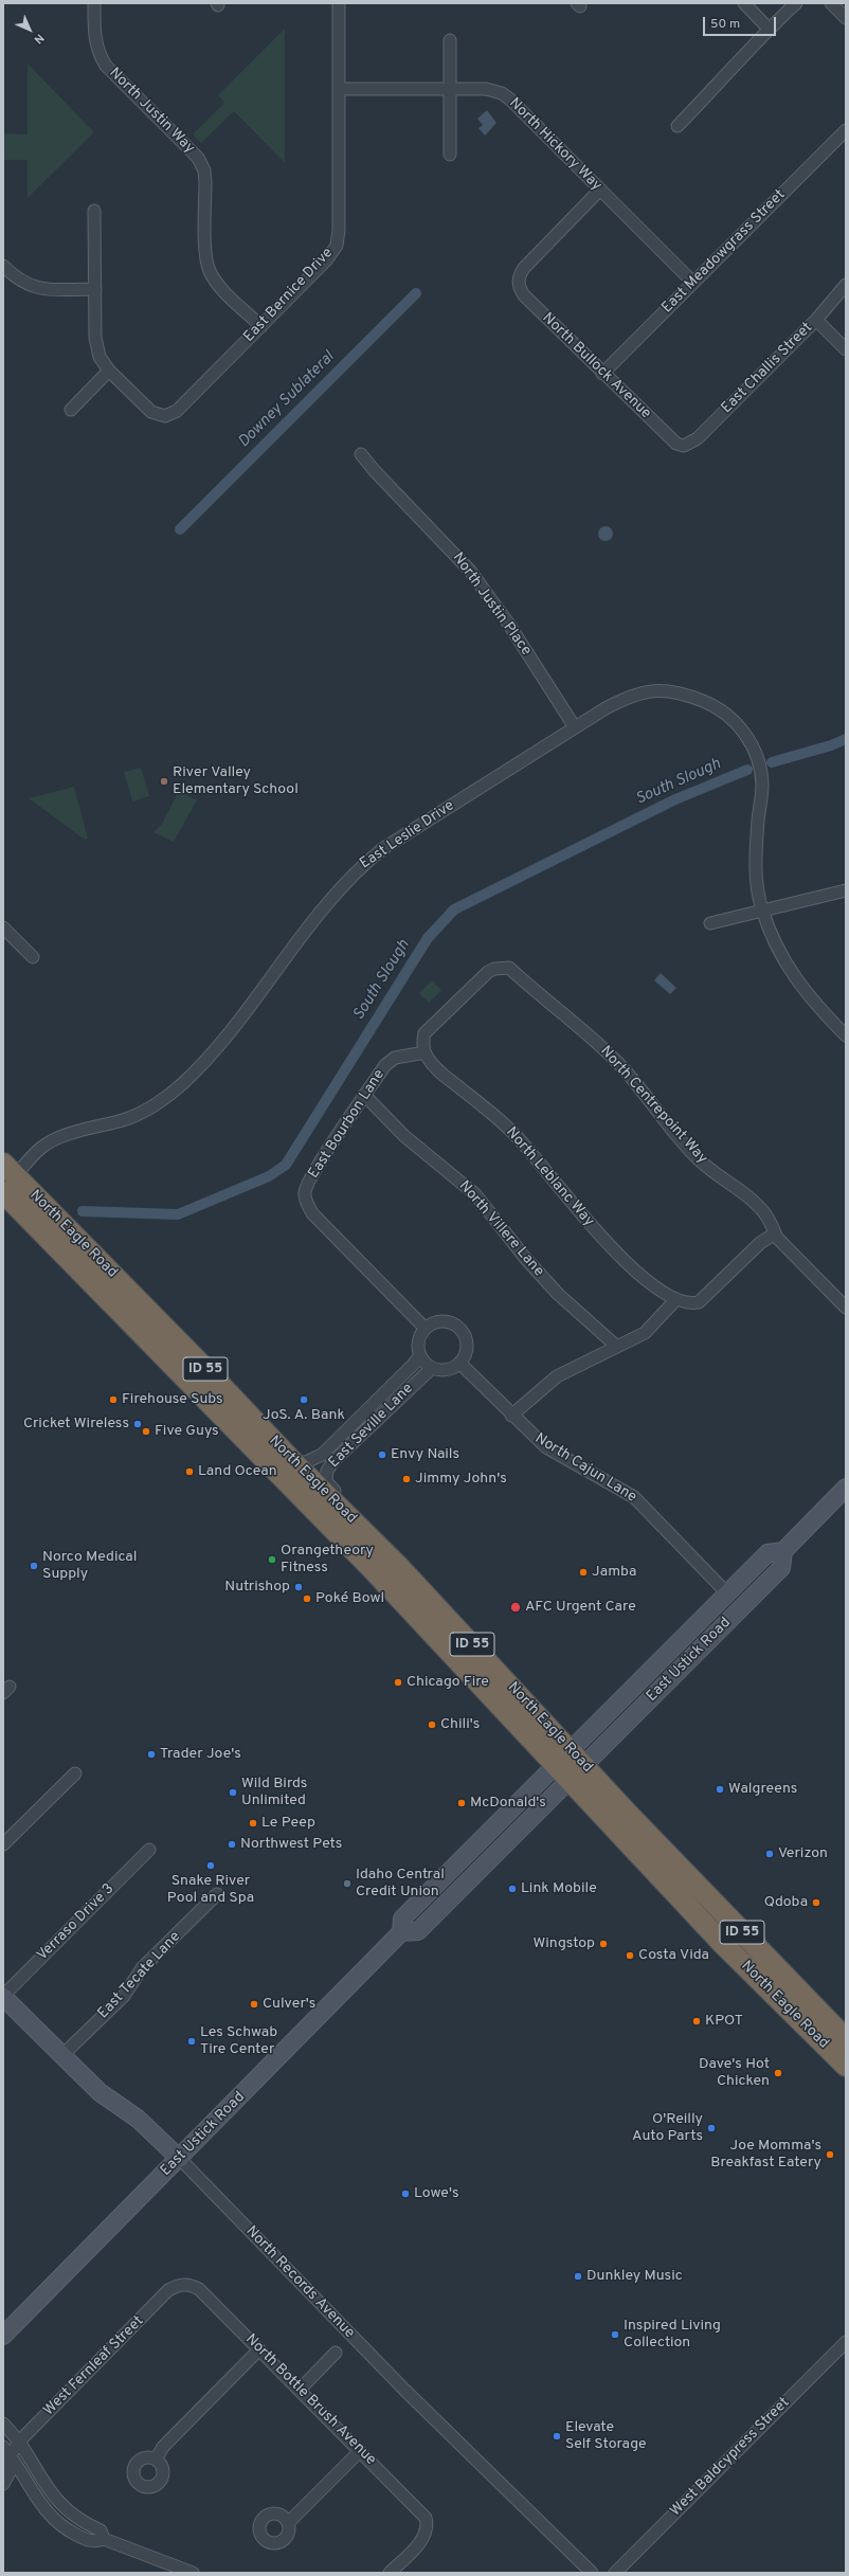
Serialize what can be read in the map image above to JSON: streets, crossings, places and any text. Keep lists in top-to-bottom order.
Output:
{
  "streets": {
    "highway": ["North Eagle Road", "ID 55"],
    "main road": ["East Ustick Road", "North Records Avenue"],
    "street": [
      "North Justin Way",
      "North Hickory Way",
      "East Meadowgrass Street",
      "East Bernice Drive",
      "North Bullock Avenue",
      "East Challis Street",
      "North Justin Place",
      "East Leslie Drive",
      "North Centrepoint Way",
      "East Bourbon Lane",
      "North Leblanc Way",
      "North Villere Lane",
      "East Seville Lane",
      "North Cajun Lane",
      "Verraso Drive 3",
      "East Tecate Lane",
      "West Fernleaf Street",
      "North Bottle Brush Avenue",
      "West Baldcypress Street"
    ]
  },
  "crossings": [
    ["North Justin Way", "East Bernice Drive"],
    ["North Hickory Way", "East Meadowgrass Street"],
    ["North Hickory Way", "East Bernice Drive"],
    ["North Hickory Way", "North Bullock Avenue"],
    ["East Meadowgrass Street", "North Bullock Avenue"],
    ["North Bullock Avenue", "East Challis Street"],
    ["North Justin Place", "East Leslie Drive"],
    ["East Leslie Drive", "North Eagle Road"],
    ["North Centrepoint Way", "East Bourbon Lane"],
    ["North Centrepoint Way", "North Leblanc Way"],
    ["East Bourbon Lane", "North Leblanc Way"],
    ["East Bourbon Lane", "North Villere Lane"],
    ["East Bourbon Lane", "East Seville Lane"],
    ["East Bourbon Lane", "North Cajun Lane"],
    ["North Eagle Road", "East Seville Lane"],
    ["North Eagle Road", "East Ustick Road"],
    ["East Seville Lane", "North Cajun Lane"],
    ["North Cajun Lane", "East Ustick Road"],
    ["East Ustick Road", "North Records Avenue"],
    ["Verraso Drive 3", "North Records Avenue"],
    ["East Tecate Lane", "North Records Avenue"],
    ["West Fernleaf Street", "North Bottle Brush Avenue"]
  ],
  "water": ["Downey Sublateral", "South Slough"],
  "places": [
    "River Valley Elementary School",
    "Firehouse Subs",
    "JoS. A. Bank",
    "Cricket Wireless",
    "Five Guys",
    "Envy Nails",
    "Land Ocean",
    "Jimmy John's",
    "Orangetheory Fitness",
    "Norco Medical Supply",
    "Jamba",
    "Nutrishop",
    "Poké Bowl",
    "AFC Urgent Care",
    "Chicago Fire",
    "Chili's",
    "Trader Joe's",
    "Walgreens",
    "Wild Birds Unlimited",
    "McDonald's",
    "Le Peep",
    "Northwest Pets",
    "Verizon",
    "Snake River Pool and Spa",
    "Idaho Central Credit Union",
    "Link Mobile",
    "Qdoba",
    "Wingstop",
    "Costa Vida",
    "Culver's",
    "KPOT",
    "Les Schwab Tire Center",
    "Dave's Hot Chicken",
    "O'Reilly Auto Parts",
    "Joe Momma's Breakfast Eatery",
    "Lowe's",
    "Dunkley Music",
    "Inspired Living Collection",
    "Elevate Self Storage"
  ],
  "scale_bar": "50 m",
  "north": "bottom right"
}
